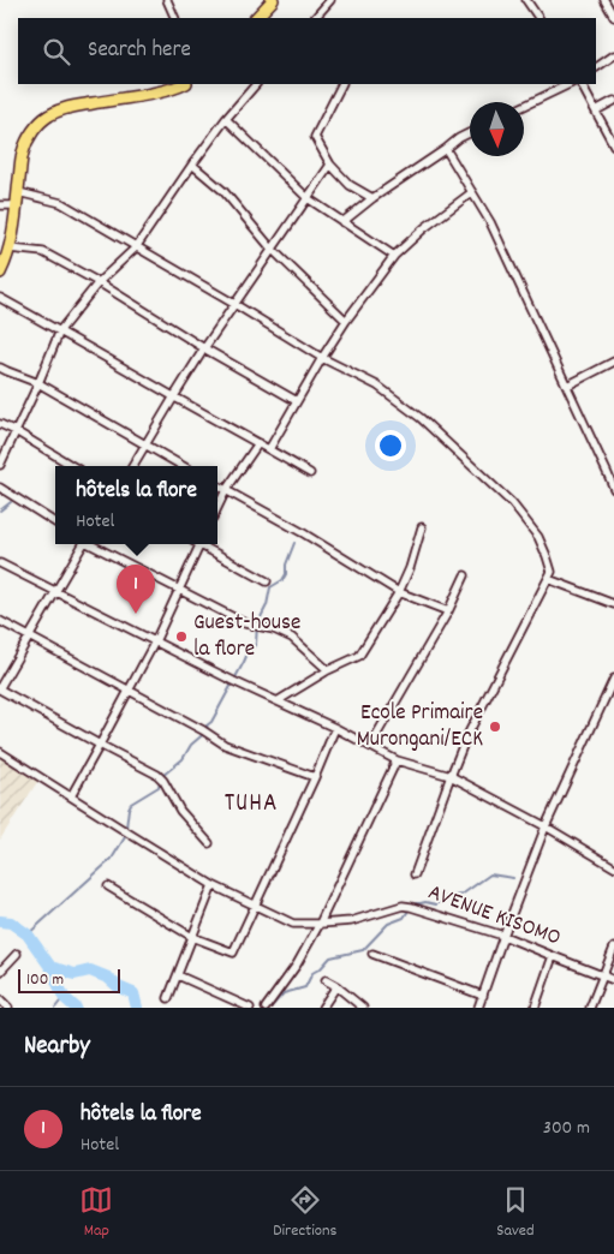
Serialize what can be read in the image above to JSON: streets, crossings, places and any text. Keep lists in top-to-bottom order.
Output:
{
  "streets": {
    "street": ["AVENUE KISOMO"]
  },
  "districts": ["TUHA"],
  "places": ["Guest-house la flore", "Ecole Primaire Murongani/ECK"],
  "scale_bar": "100 m",
  "north": "bottom",
  "page": {
    "search": "Search here",
    "popup": ["hôtels la flore", "Hotel"],
    "pins": "1",
    "scale": "100 m",
    "heading": "Nearby",
    "list": [
      {
        "mark": "1",
        "name": "hôtels la flore",
        "note": "Hotel",
        "value": "300 m"
      }
    ],
    "nav": ["Map", "Directions", "Saved"]
  }
}
